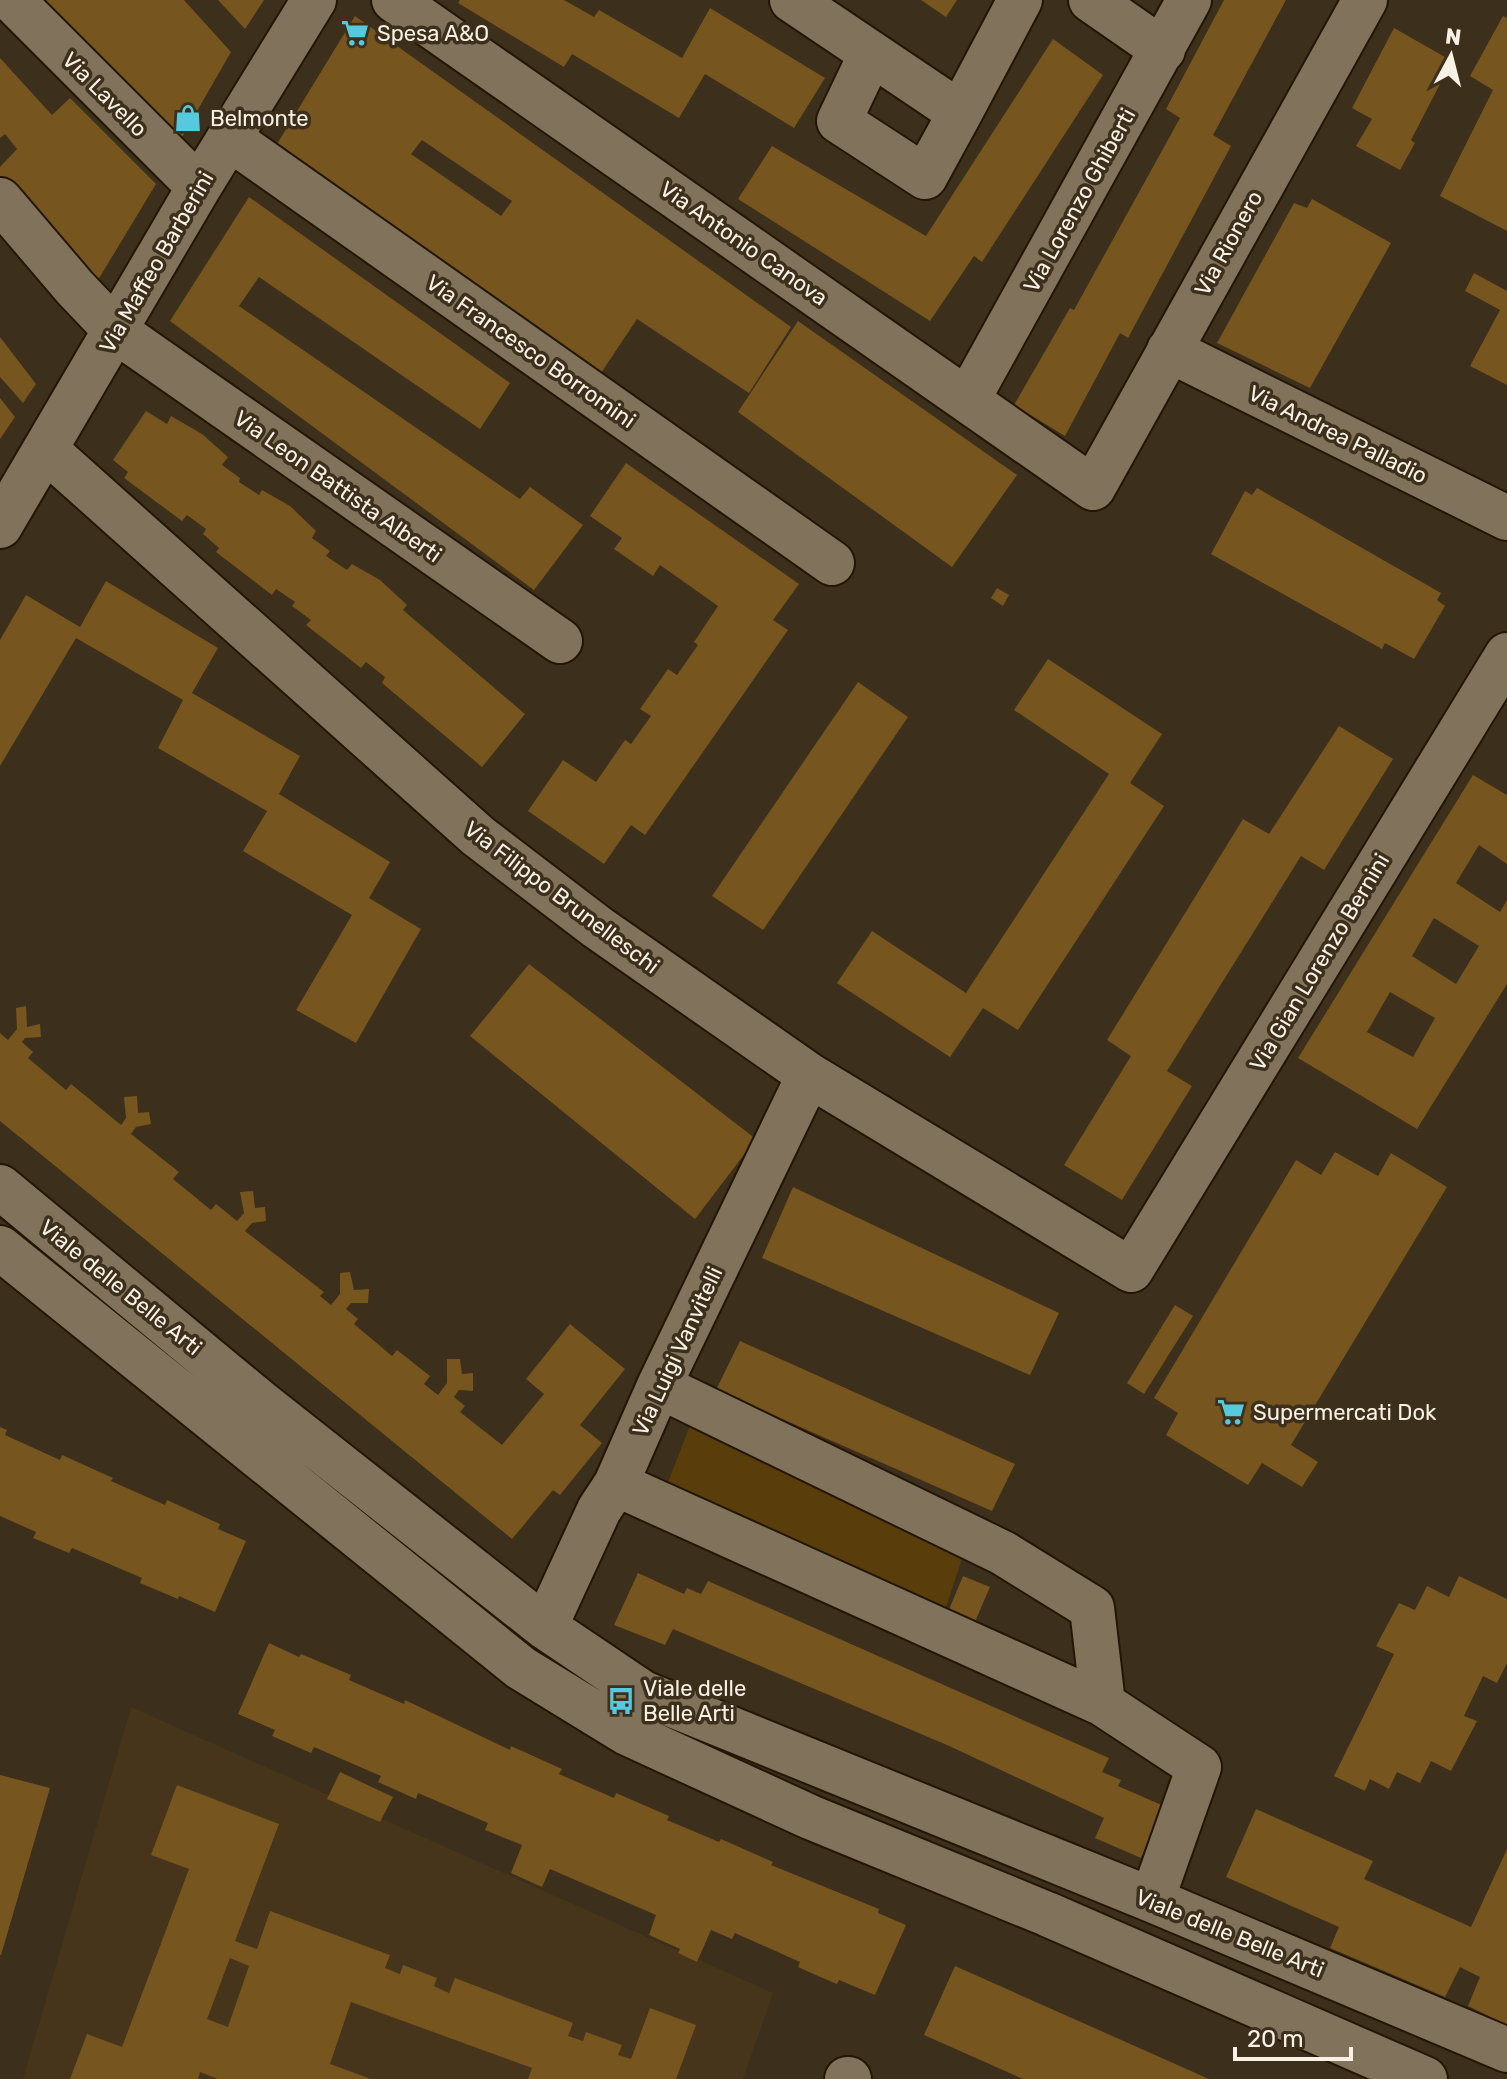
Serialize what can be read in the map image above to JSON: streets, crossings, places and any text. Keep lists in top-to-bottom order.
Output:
{
  "streets": {
    "street": [
      "Via Lavello",
      "Via Lorenzo Ghiberti",
      "Via Antonio Canova",
      "Via Rionero",
      "Via Maffeo Barberini",
      "Via Francesco Borromini",
      "Via Andrea Palladio",
      "Via Leon Battista Alberti",
      "Via Filippo Brunelleschi",
      "Via Gian Lorenzo Bernini",
      "Viale delle Belle Arti",
      "Via Luigi Vanvitelli"
    ]
  },
  "crossings": [
    ["Via Lavello", "Via Maffeo Barberini"],
    ["Via Lorenzo Ghiberti", "Via Antonio Canova"],
    ["Via Antonio Canova", "Via Rionero"],
    ["Via Rionero", "Via Andrea Palladio"],
    ["Via Maffeo Barberini", "Via Francesco Borromini"],
    ["Via Maffeo Barberini", "Via Leon Battista Alberti"],
    ["Via Maffeo Barberini", "Via Filippo Brunelleschi"],
    ["Via Filippo Brunelleschi", "Via Gian Lorenzo Bernini"],
    ["Via Filippo Brunelleschi", "Via Luigi Vanvitelli"],
    ["Viale delle Belle Arti", "Via Luigi Vanvitelli"]
  ],
  "places": {
    "supermarket": ["Spesa A&O", "Supermercati Dok"],
    "shop": ["Belmonte"],
    "bus stop": ["Viale delle Belle Arti"]
  },
  "scale_bar": "20 m",
  "north": "top"
}
